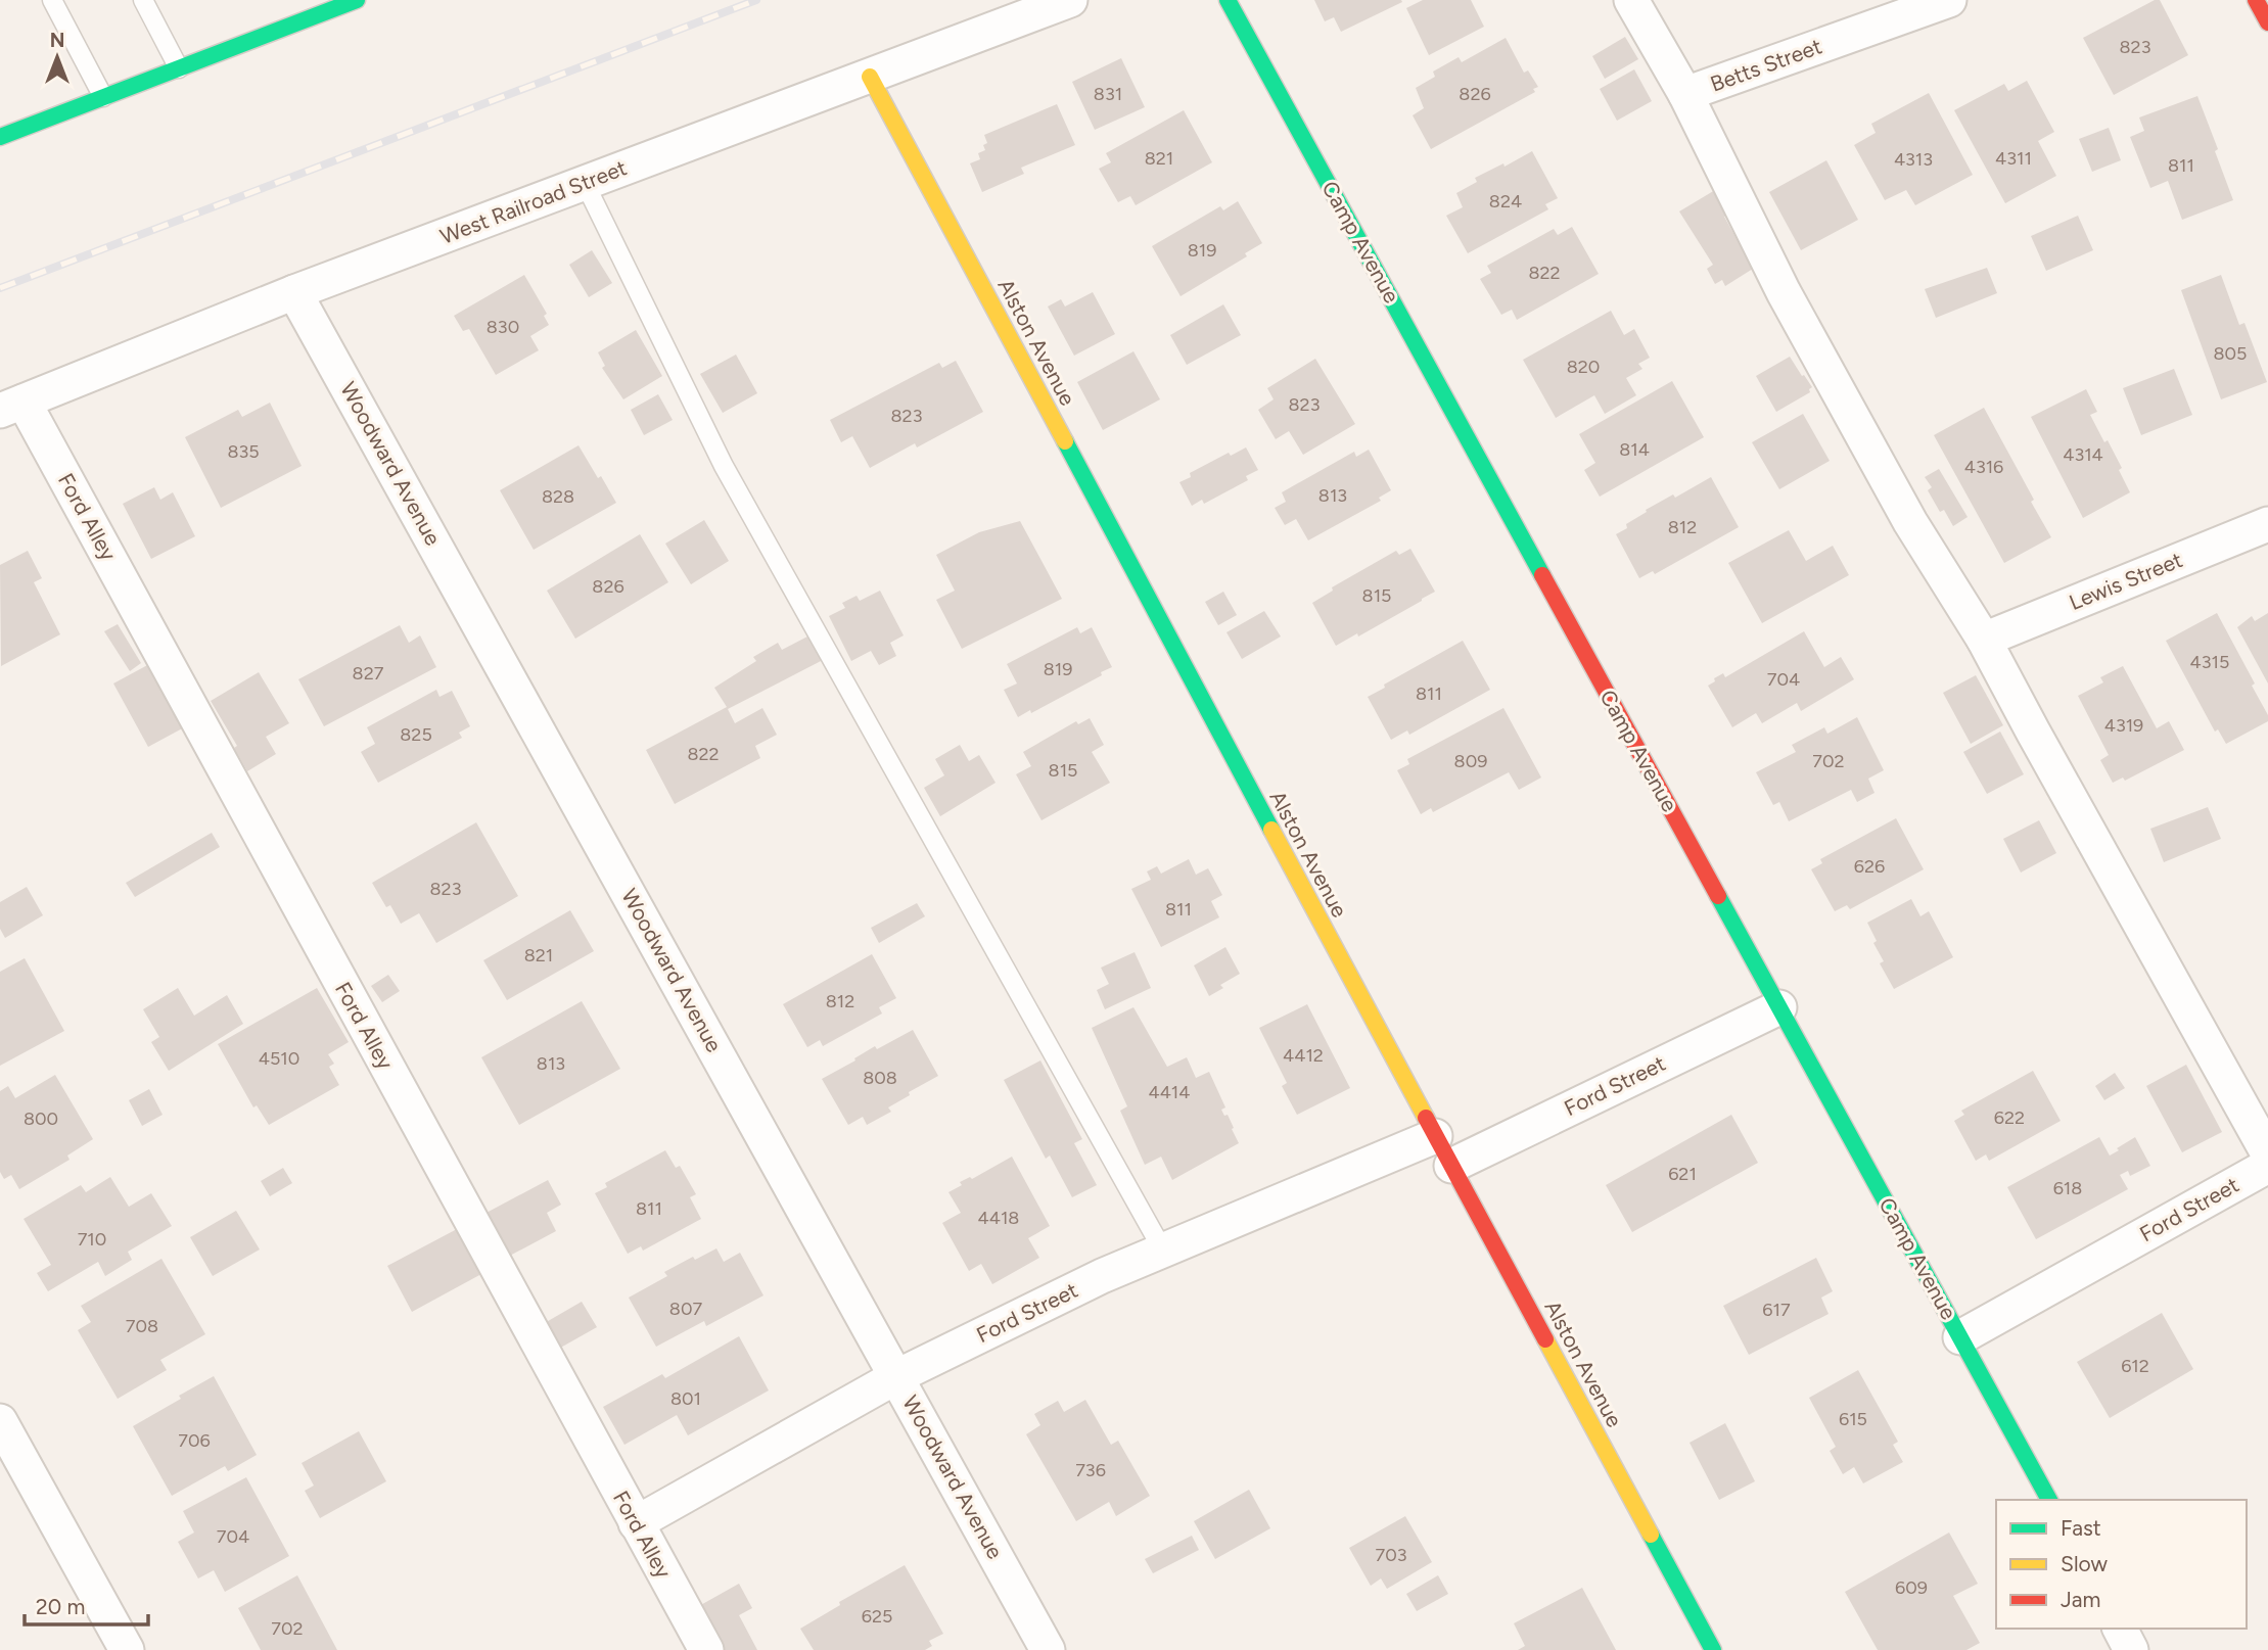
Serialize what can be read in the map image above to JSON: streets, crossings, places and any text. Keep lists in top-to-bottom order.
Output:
{
  "streets": {
    "street": [
      "Betts Street",
      "West Railroad Street",
      "Camp Avenue",
      "Alston Avenue",
      "Woodward Avenue",
      "Ford Alley",
      "Lewis Street",
      "Ford Street"
    ]
  },
  "crossings": [
    ["West Railroad Street", "Alston Avenue"],
    ["West Railroad Street", "Woodward Avenue"],
    ["West Railroad Street", "Ford Alley"],
    ["Camp Avenue", "Ford Street"],
    ["Alston Avenue", "Ford Street"],
    ["Woodward Avenue", "Ford Street"],
    ["Ford Alley", "Ford Street"]
  ],
  "house_numbers": [
    "823",
    "831",
    "826",
    "821",
    "4311",
    "4313",
    "811",
    "824",
    "819",
    "822",
    "830",
    "805",
    "820",
    "823",
    "823",
    "814",
    "835",
    "4314",
    "4316",
    "813",
    "828",
    "812",
    "826",
    "815",
    "4315",
    "819",
    "827",
    "704",
    "811",
    "4319",
    "825",
    "822",
    "809",
    "702",
    "815",
    "626",
    "823",
    "811",
    "821",
    "812",
    "4412",
    "4510",
    "813",
    "808",
    "4414",
    "622",
    "800",
    "621",
    "618",
    "811",
    "4418",
    "710",
    "807",
    "617",
    "708",
    "612",
    "801",
    "615",
    "706",
    "736",
    "704",
    "703",
    "609",
    "625",
    "702"
  ],
  "legend": ["Fast", "Slow", "Jam"],
  "scale_bar": "20 m",
  "north": "top"
}
